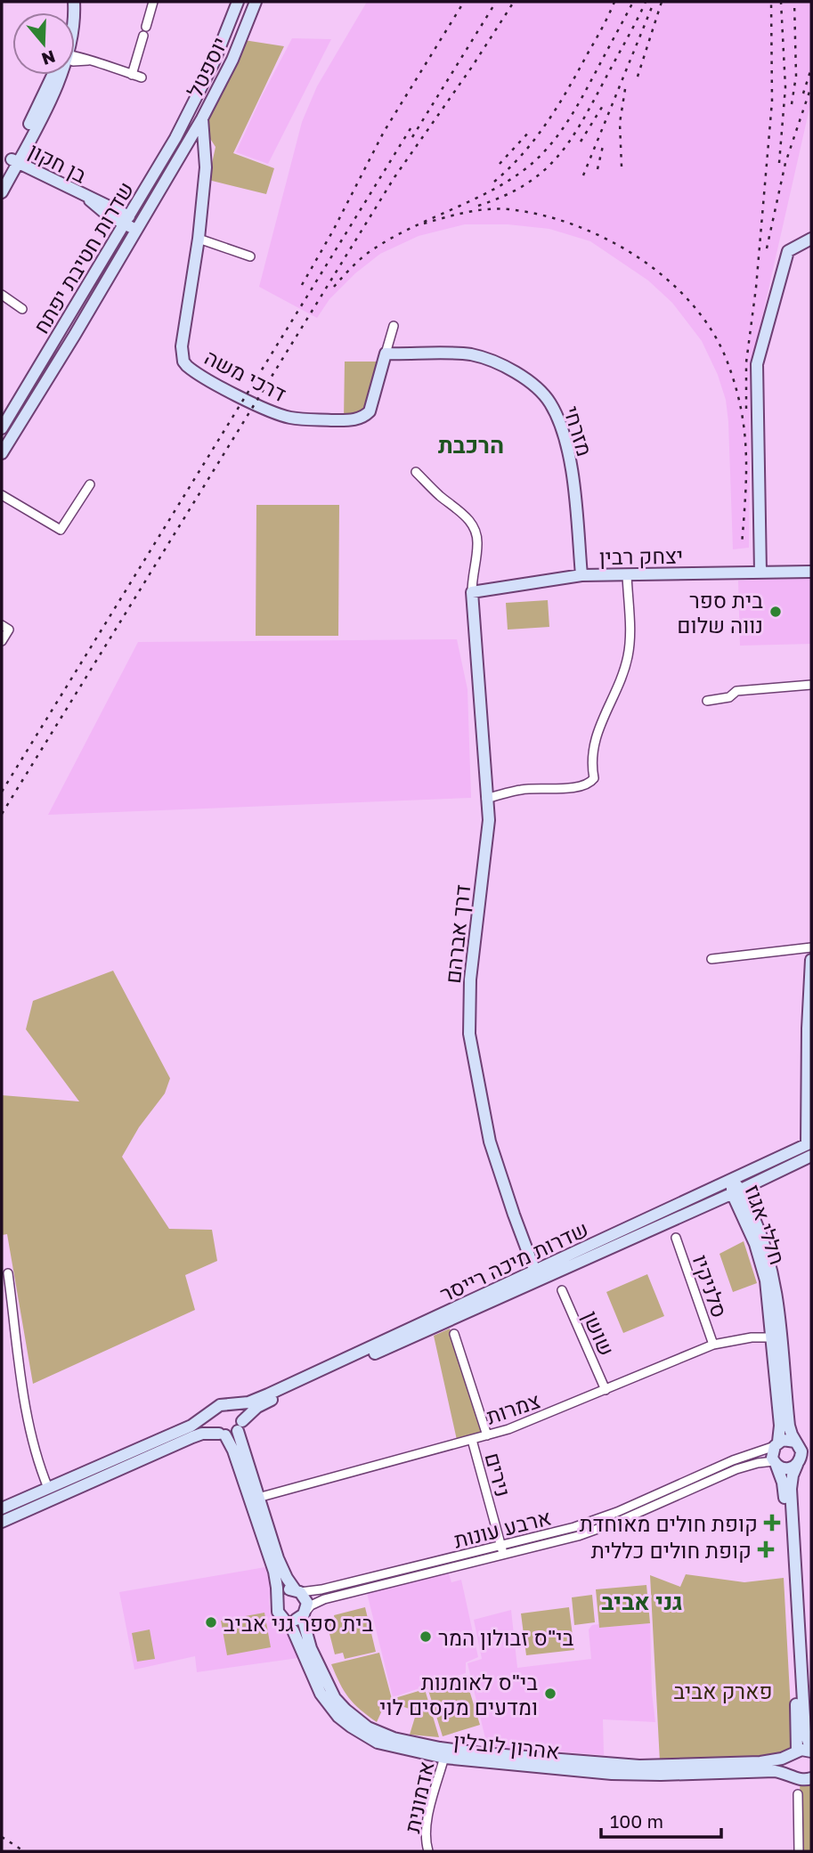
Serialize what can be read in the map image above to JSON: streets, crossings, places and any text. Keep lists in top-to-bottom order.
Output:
{
  "streets": {
    "street": [
      "יוספטל",
      "בן חקון",
      "שדרות חטיבת יפתח",
      "דרכי משה",
      "מזרחי",
      "יצחק רבין",
      "דרך אברהם",
      "חללי אגוז",
      "שדרות מיכה רייסר",
      "סלניקיו",
      "שושן",
      "צמרות",
      "נירים",
      "ארבע עונות",
      "אהרון לובלין",
      "אדמונית"
    ]
  },
  "crossings": [
    ["יוספטל", "שדרות חטיבת יפתח"],
    ["יוספטל", "דרכי משה"],
    ["בן חקון", "שדרות חטיבת יפתח"],
    ["דרכי משה", "מזרחי"],
    ["מזרחי", "יצחק רבין"],
    ["יצחק רבין", "דרך אברהם"],
    ["דרך אברהם", "שדרות מיכה רייסר"],
    ["חללי אגוז", "שדרות מיכה רייסר"],
    ["חללי אגוז", "צמרות"],
    ["חללי אגוז", "ארבע עונות"],
    ["סלניקיו", "צמרות"],
    ["שושן", "צמרות"],
    ["צמרות", "נירים"],
    ["נירים", "ארבע עונות"],
    ["ארבע עונות", "אהרון לובלין"],
    ["אהרון לובלין", "אדמונית"]
  ],
  "districts": ["הרכבת", "גני אביב"],
  "parks": ["פארק אביב"],
  "places": {
    "other": [
      "בית ספר נווה שלום",
      "בית ספר גני אביב",
      "בי\"ס זבולון המר",
      "בי\"ס לאומנות ומדעים מקסים לוי"
    ],
    "health": ["קופת חולים מאוחדת", "קופת חולים כללית"]
  },
  "scale_bar": "100 m",
  "north": "bottom"
}
